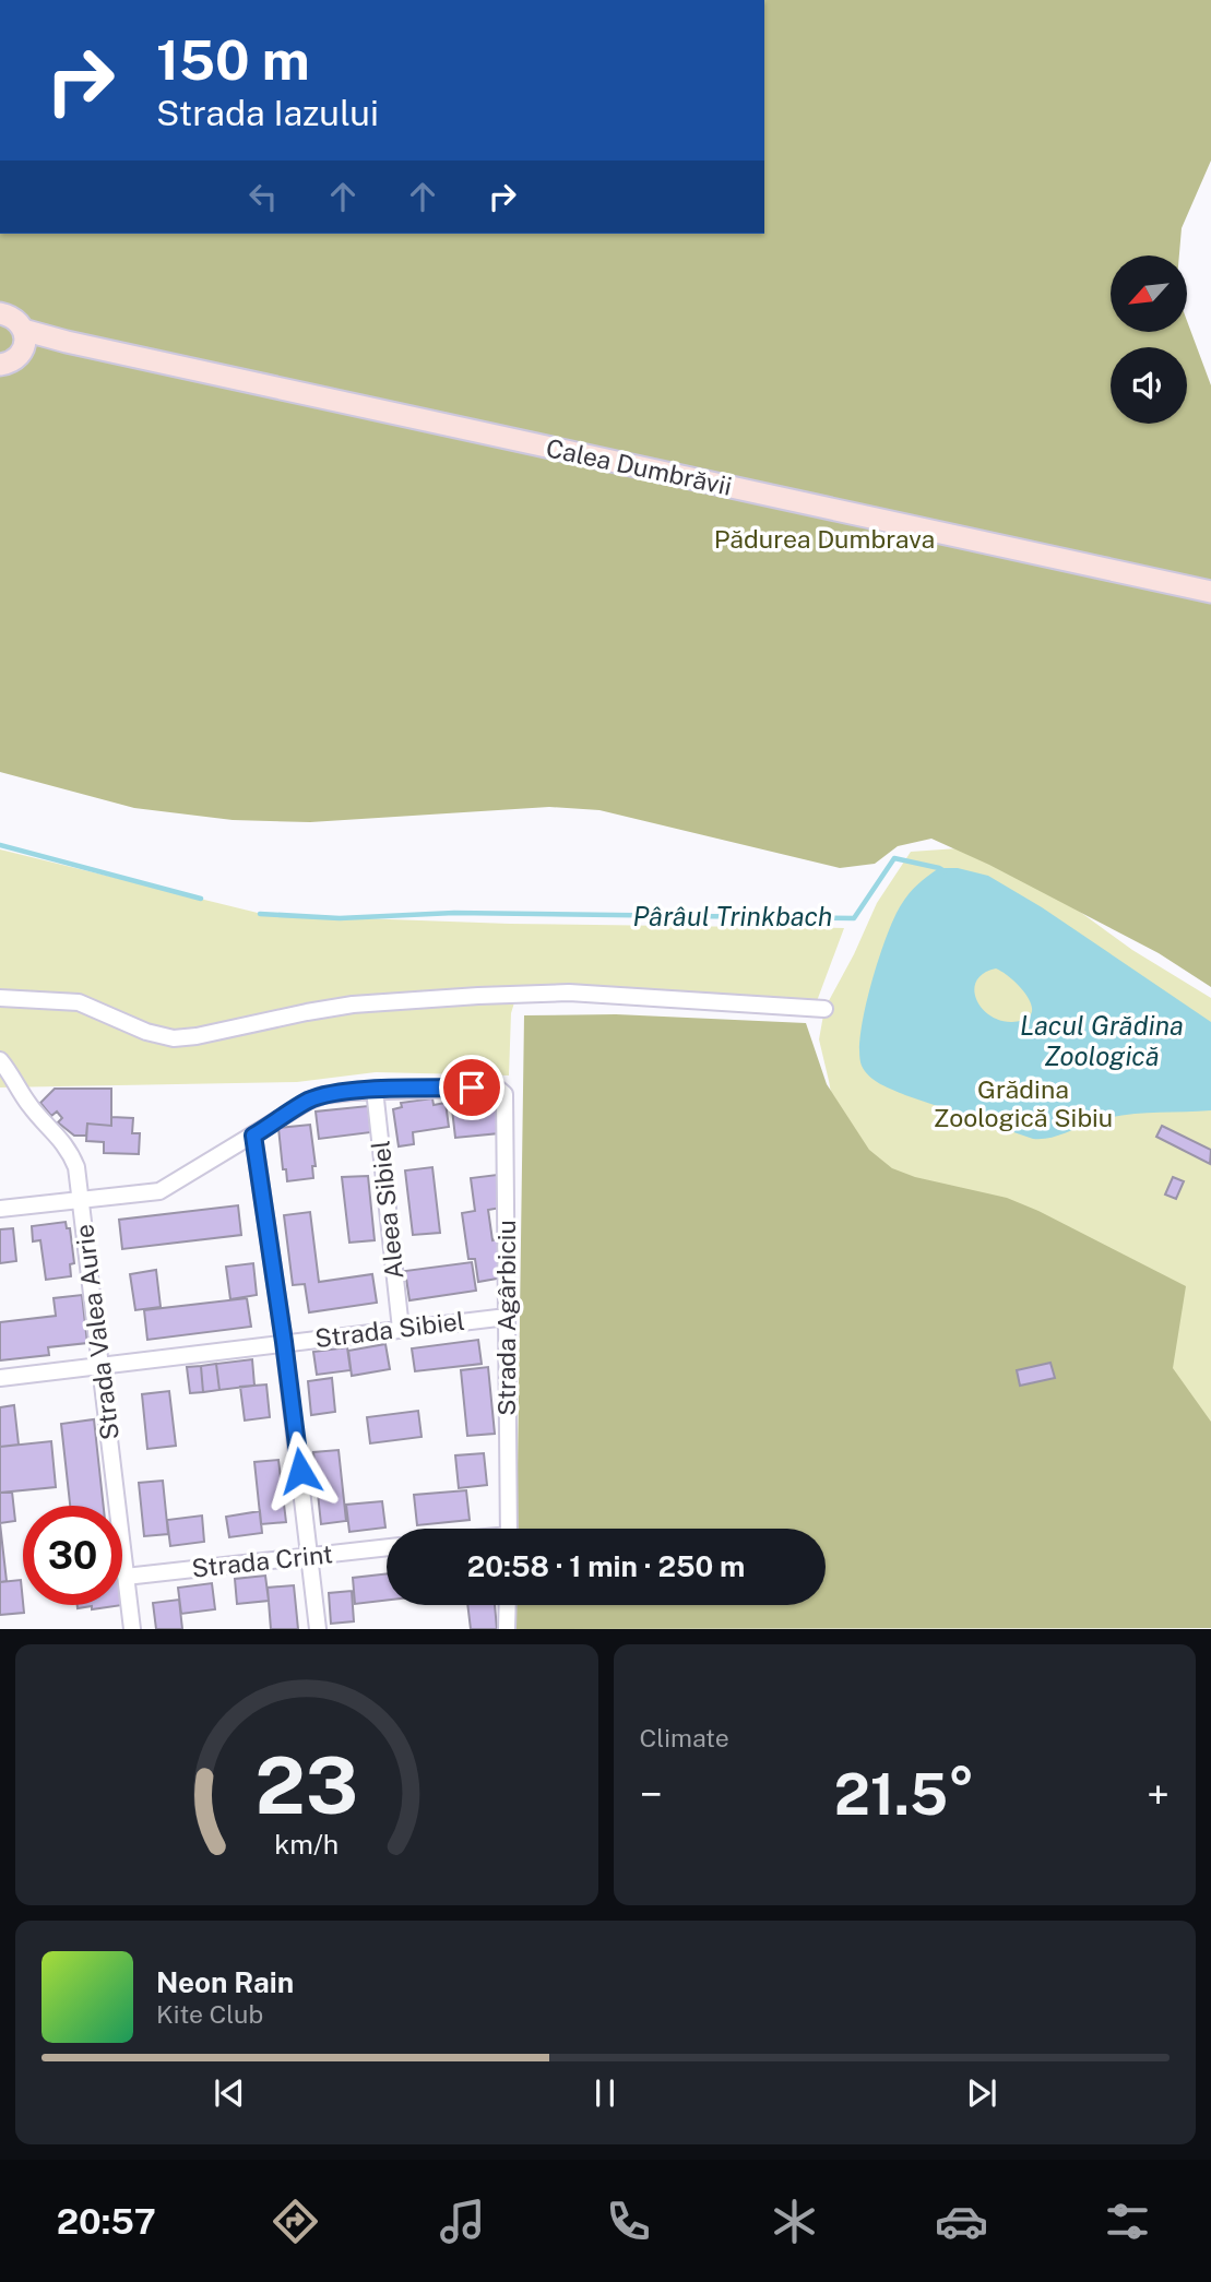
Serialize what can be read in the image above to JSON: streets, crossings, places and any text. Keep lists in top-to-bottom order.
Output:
{
  "streets": {
    "main road": ["Calea Dumbrăvii"],
    "street": [
      "Aleea Sibiel",
      "Strada Agârbiciu",
      "Strada Sibiel",
      "Strada Valea Aurie",
      "Strada Crint"
    ]
  },
  "crossings": [
    ["Aleea Sibiel", "Strada Agârbiciu"],
    ["Aleea Sibiel", "Strada Sibiel"],
    ["Strada Agârbiciu", "Strada Sibiel"],
    ["Strada Sibiel", "Strada Valea Aurie"],
    ["Strada Valea Aurie", "Strada Crint"]
  ],
  "water": ["Pârâul Trinkbach", "Lacul Grădina Zoologică"],
  "parks": ["Pădurea Dumbrava", "Grădina Zoologică Sibiu"],
  "north": "bottom left",
  "page": {
    "turn": ["150 m", "Strada Iazului"],
    "limit": "30",
    "trip": "20:58 · 1 min · 250 m",
    "tile": "Climate",
    "heat": ["−", "21.5°", "+"],
    "song": ["Neon Rain", "Kite Club"],
    "tabs": "20:57",
    "gauge": ["23", "km/h"]
  }
}
